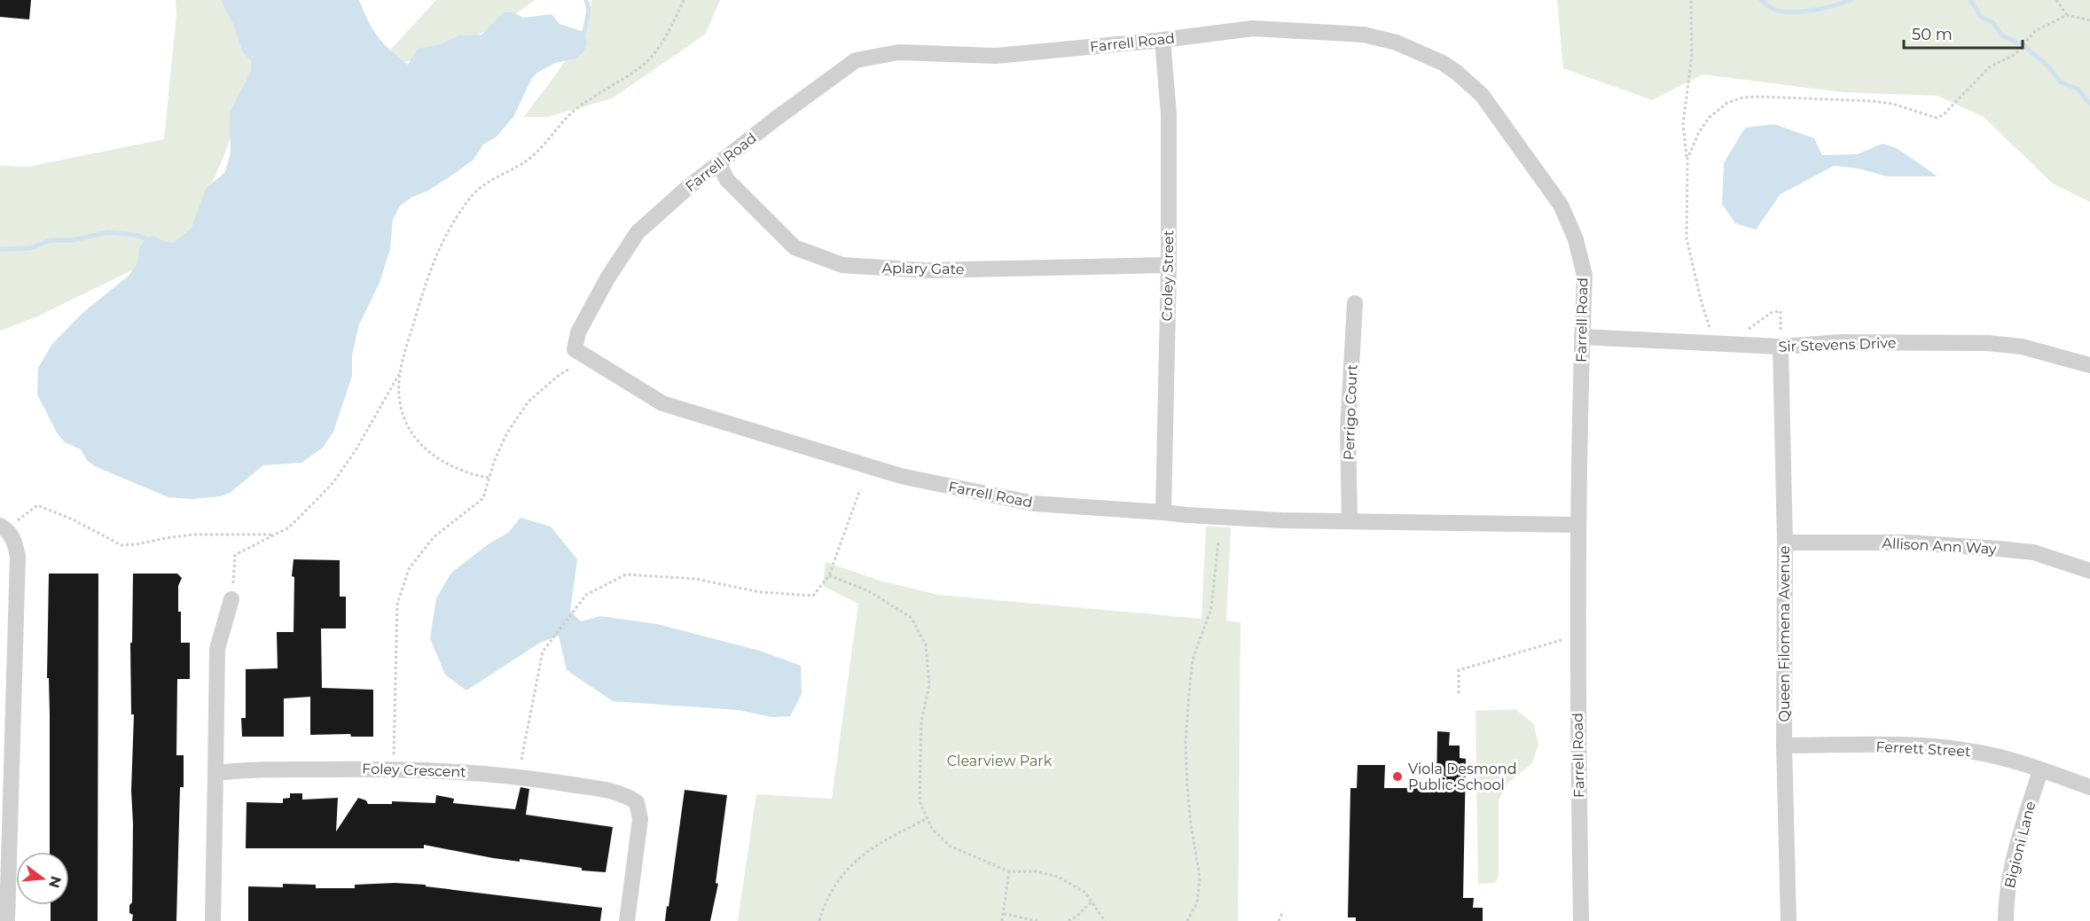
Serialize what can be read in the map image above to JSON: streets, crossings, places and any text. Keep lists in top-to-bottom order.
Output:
{
  "streets": {
    "street": [
      "Farrell Road",
      "Aplary Gate",
      "Croley Street",
      "Sir Stevens Drive",
      "Perrigo Court",
      "Allison Ann Way",
      "Queen Filomena Avenue",
      "Ferrett Street",
      "Foley Crescent",
      "Bigioni Lane"
    ]
  },
  "crossings": [
    ["Farrell Road", "Aplary Gate"],
    ["Farrell Road", "Croley Street"],
    ["Farrell Road", "Sir Stevens Drive"],
    ["Farrell Road", "Perrigo Court"],
    ["Aplary Gate", "Croley Street"],
    ["Sir Stevens Drive", "Queen Filomena Avenue"],
    ["Allison Ann Way", "Queen Filomena Avenue"],
    ["Queen Filomena Avenue", "Ferrett Street"],
    ["Ferrett Street", "Bigioni Lane"]
  ],
  "parks": ["Clearview Park"],
  "places": ["Viola Desmond Public School"],
  "scale_bar": "50 m",
  "north": "right"
}
